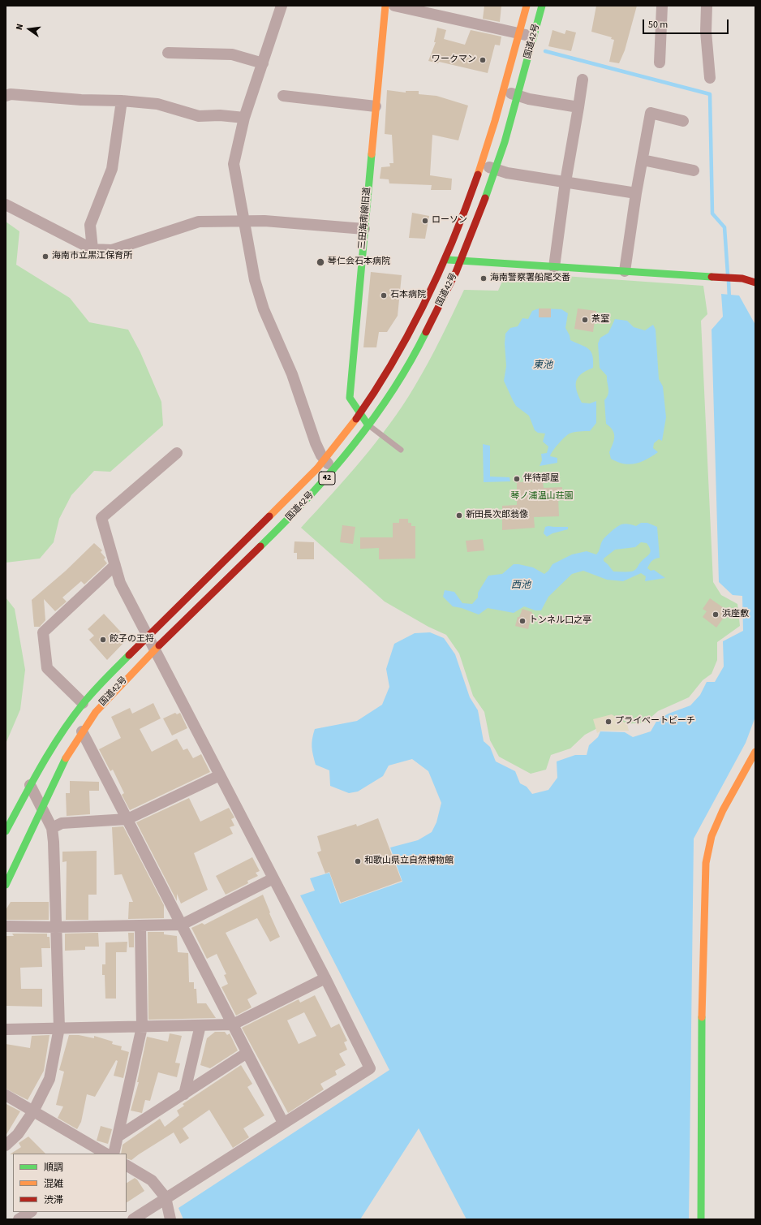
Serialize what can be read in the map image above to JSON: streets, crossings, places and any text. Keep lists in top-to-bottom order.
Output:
{
  "streets": {
    "main road": ["国道42号", "三田海南線旧道", "42"]
  },
  "crossings": [
    ["国道42号", "三田海南線旧道"]
  ],
  "water": ["東池", "西池"],
  "parks": ["琴ノ浦温山荘園"],
  "places": [
    "ワークマン",
    "ローソン",
    "海南市立黒江保育所",
    "琴仁会石本病院",
    "海南警察署船尾交番",
    "石本病院",
    "茶室",
    "伴待部屋",
    "新田長次郎翁像",
    "浜座敷",
    "トンネル口之亭",
    "餃子の王将",
    "プライベートビーチ",
    "和歌山県立自然博物館"
  ],
  "legend": ["順調", "混雑", "渋滞"],
  "scale_bar": "50 m",
  "north": "left"
}
